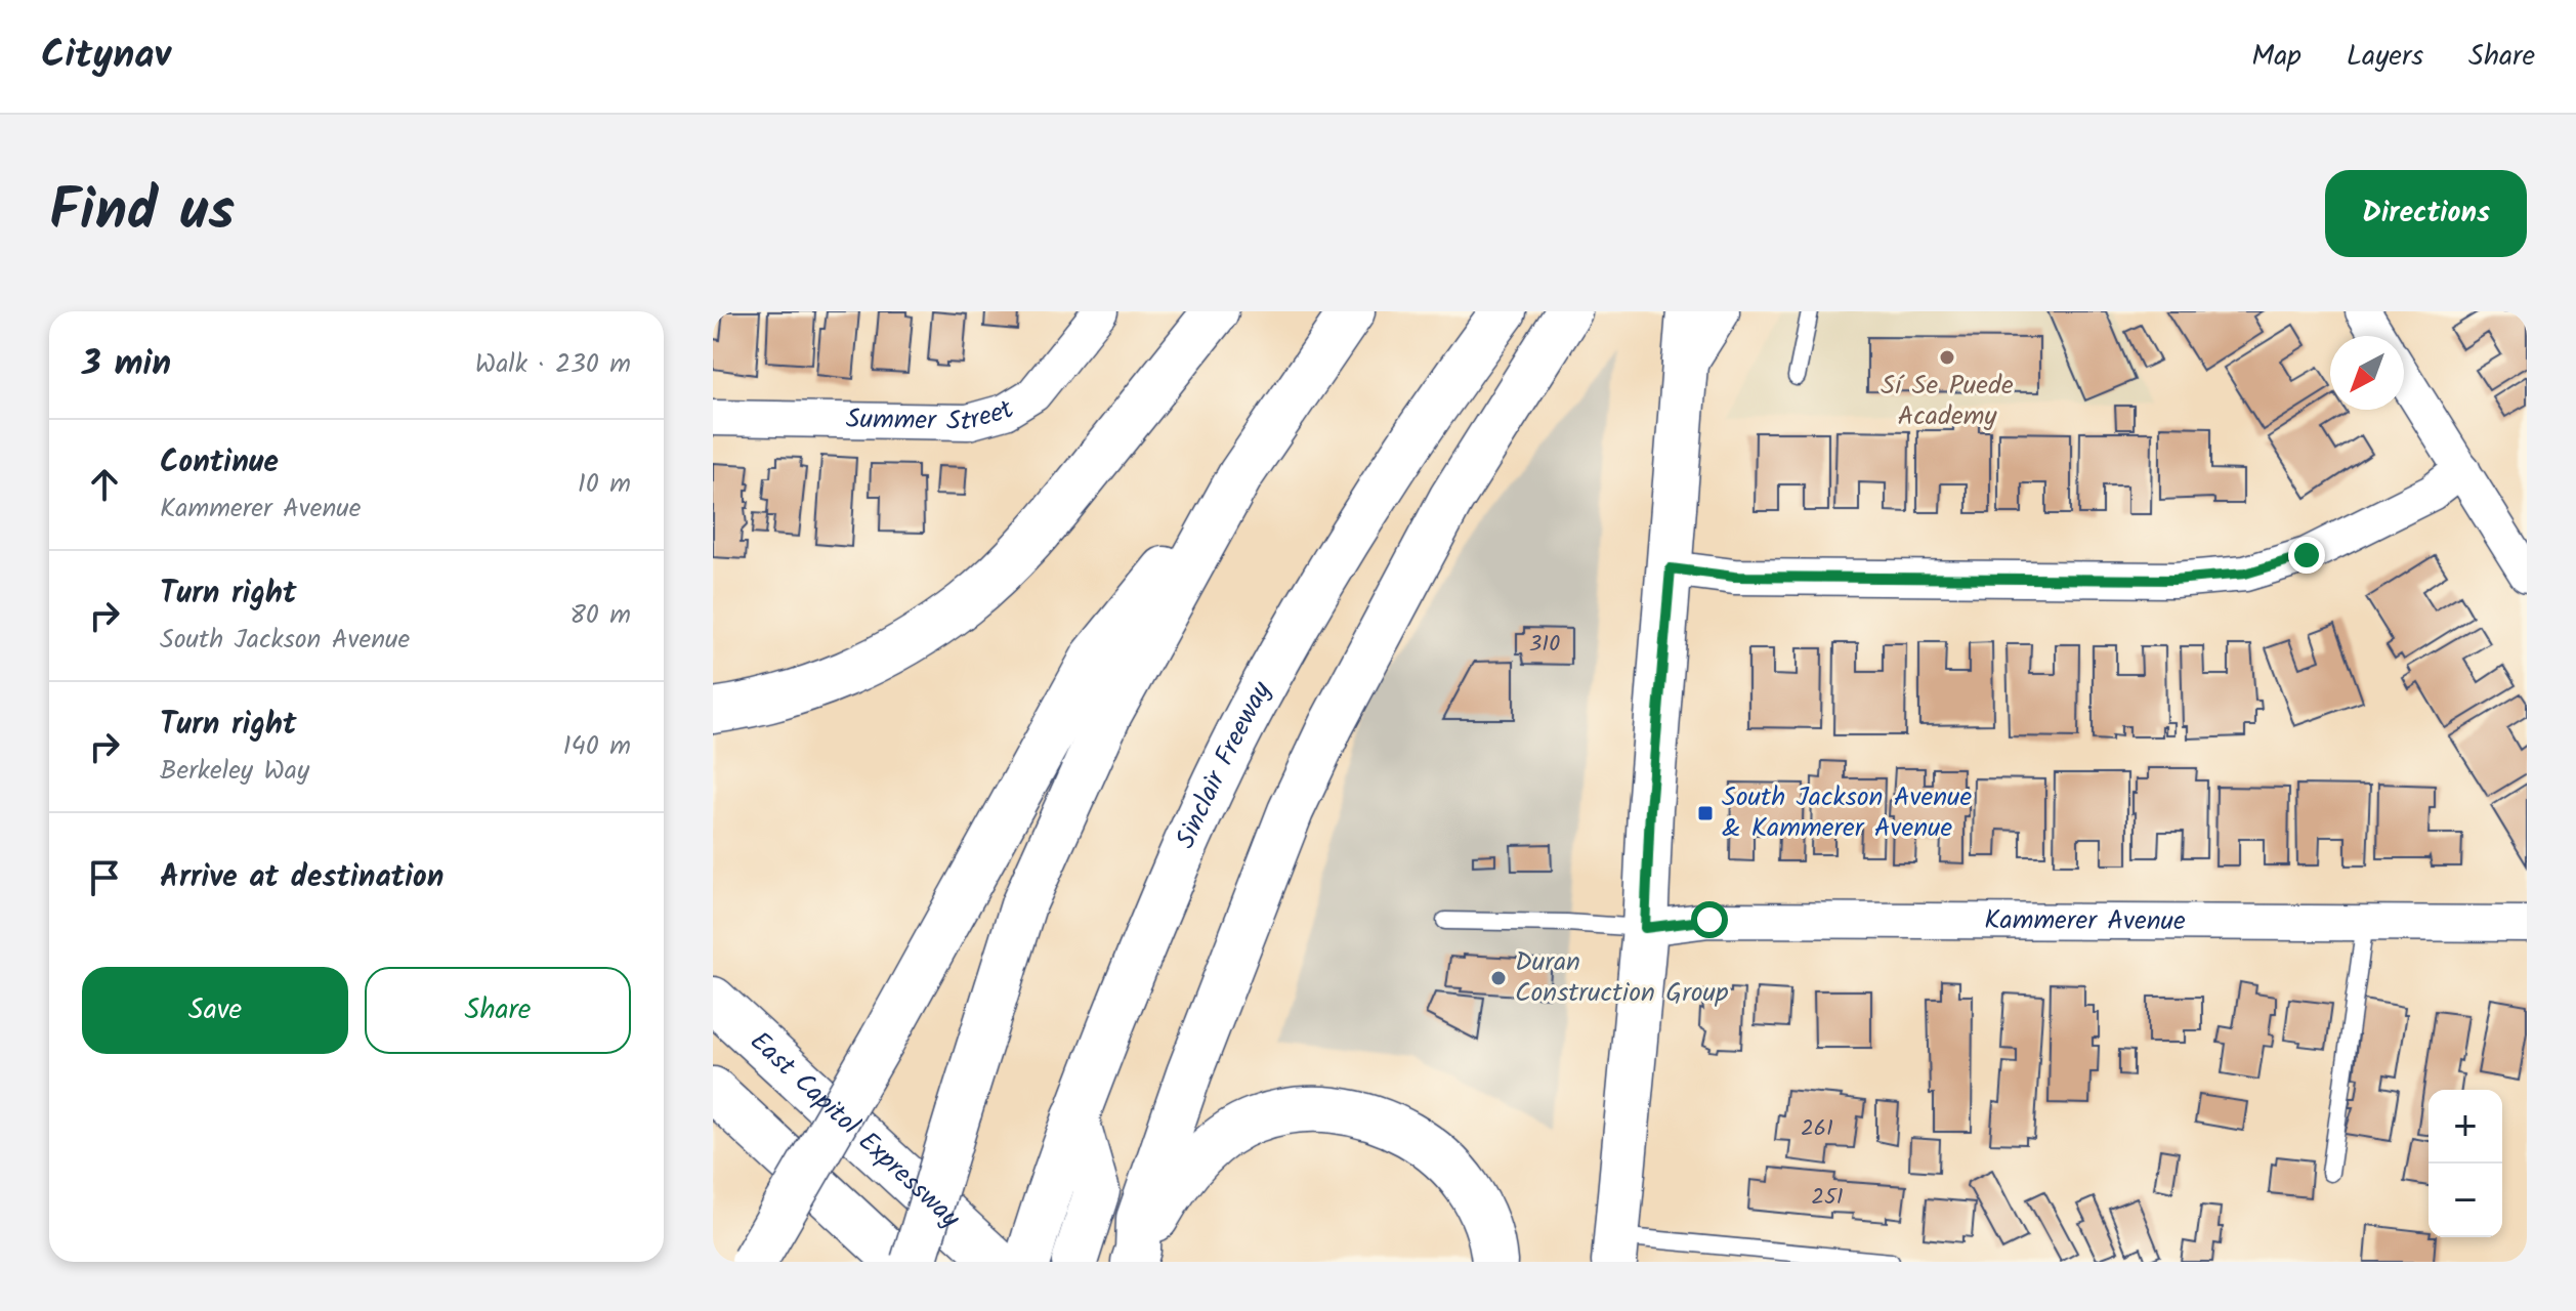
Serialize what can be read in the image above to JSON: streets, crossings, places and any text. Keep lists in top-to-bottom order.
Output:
{
  "streets": {
    "main road": ["Sinclair Freeway", "East Capitol Expressway"],
    "street": ["Summer Street", "Kammerer Avenue"]
  },
  "places": {
    "other": ["Sí Se Puede Academy", "Duran Construction Group"],
    "transit": ["South Jackson Avenue & Kammerer Avenue"]
  },
  "house_numbers": ["310", "261", "251"],
  "north": "bottom left",
  "page": {
    "header": "Citynav",
    "nav": ["Map", "Layers", "Share"],
    "title": "Find us",
    "buttons": [
      "Directions",
      ["Save", "Share"]
    ],
    "heading": ["3 min", "Walk · 230 m"],
    "list": [
      ["Continue", "Kammerer Avenue", "10 m"],
      ["Turn right", "South Jackson Avenue", "80 m"],
      ["Turn right", "Berkeley Way", "140 m"],
      "Arrive at destination"
    ],
    "map_buttons": ["+", "−"]
  }
}
